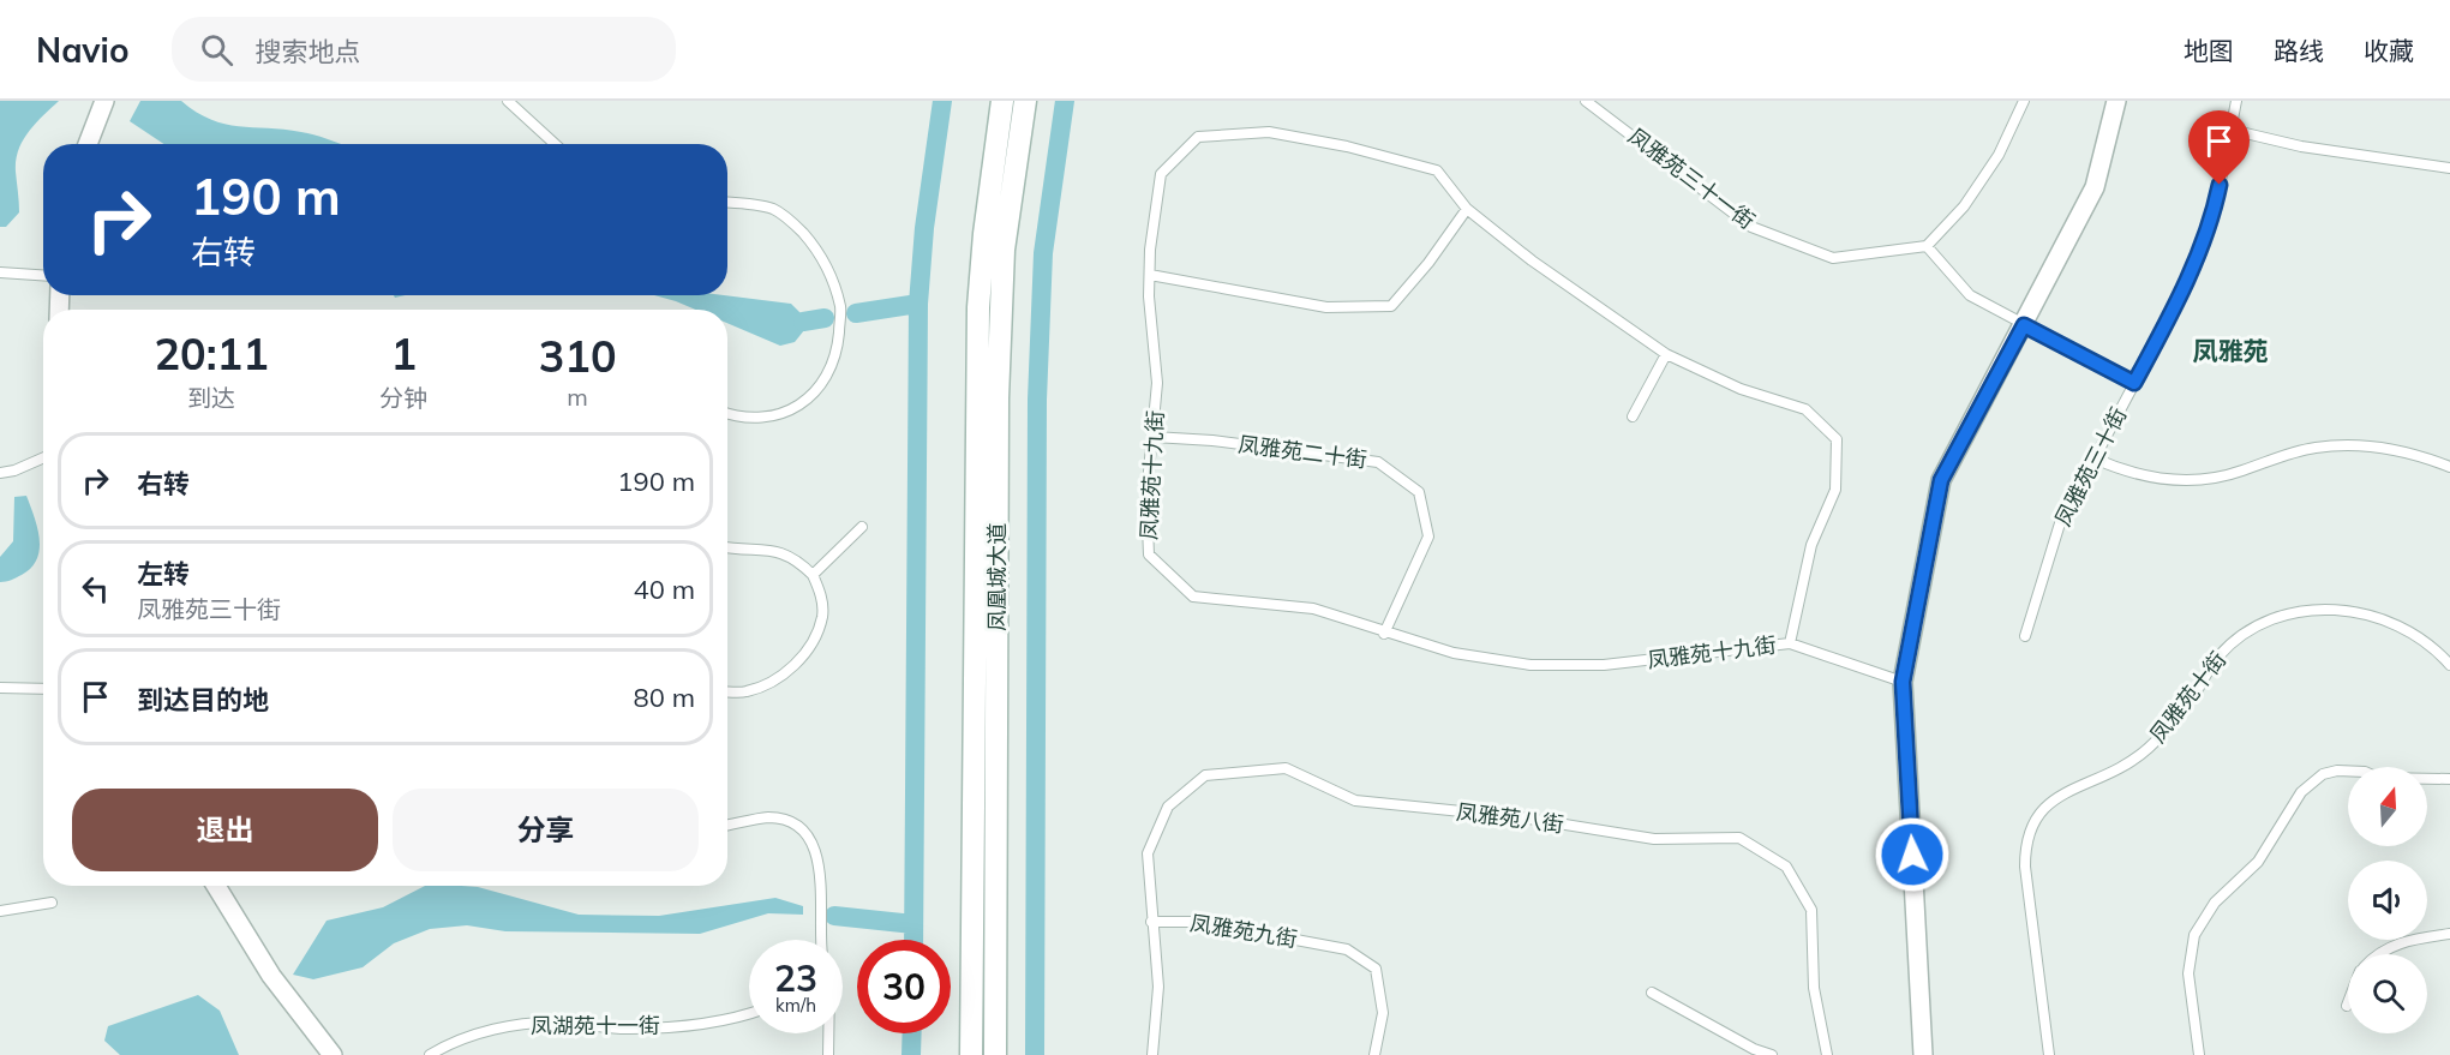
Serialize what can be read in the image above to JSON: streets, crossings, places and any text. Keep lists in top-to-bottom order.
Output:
{
  "streets": {
    "main road": ["凤凰城大道"],
    "lane": [
      "凤雅苑三十一街",
      "凤雅苑二十街",
      "凤雅苑三十街",
      "凤雅苑十九街",
      "凤雅苑十街",
      "凤雅苑八街",
      "凤雅苑九街",
      "凤湖苑十一街"
    ]
  },
  "crossings": [
    ["凤雅苑二十街", "凤雅苑十九街"],
    ["凤雅苑八街", "凤雅苑九街"]
  ],
  "districts": ["凤雅苑"],
  "north": "top",
  "page": {
    "header": "Navio",
    "search": "搜索地点",
    "nav": ["地图", "路线", "收藏"],
    "turn": ["190 m", "右转"],
    "eta": [
      "20:11",
      "到达",
      "1",
      "分钟",
      "310",
      "m"
    ],
    "list": [
      {
        "name": "右转",
        "value": "190 m"
      },
      {
        "name": "左转",
        "note": "凤雅苑三十街",
        "value": "40 m"
      },
      {
        "name": "到达目的地",
        "value": "80 m"
      }
    ],
    "buttons": ["退出", "分享"],
    "speed": "23 km/h",
    "limit": "30"
  }
}
